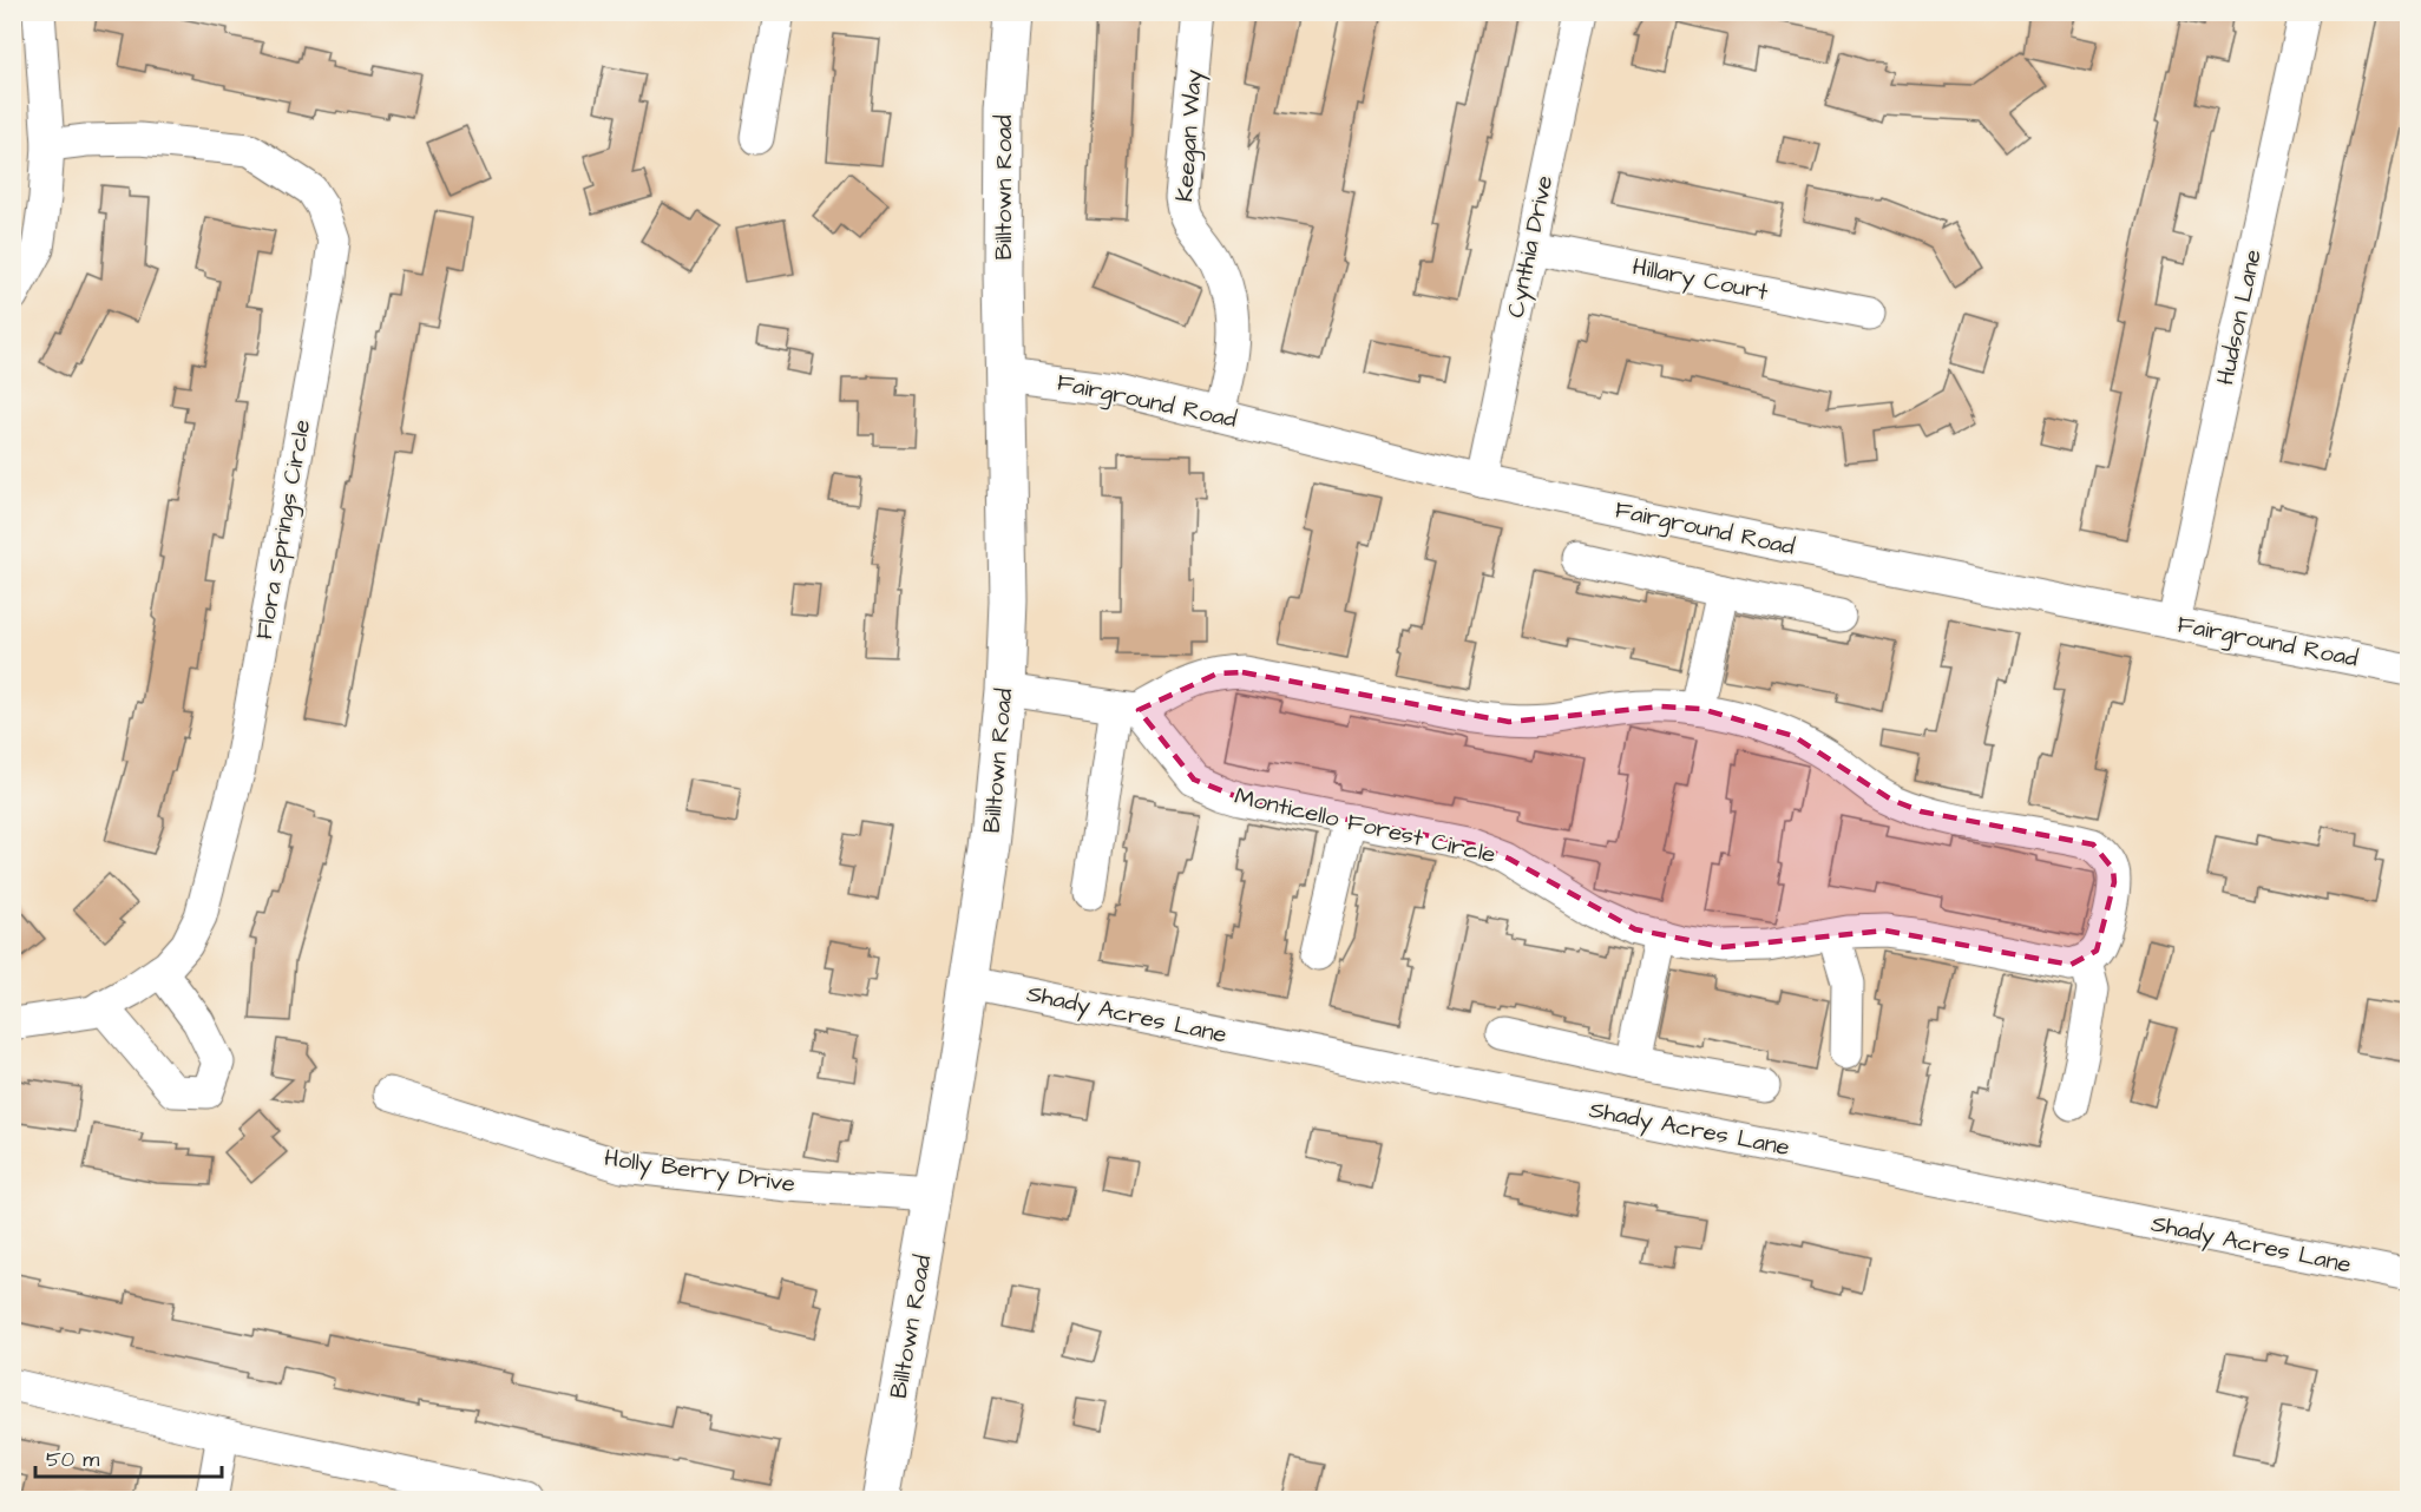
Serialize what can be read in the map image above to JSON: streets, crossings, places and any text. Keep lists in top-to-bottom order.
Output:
{
  "streets": {
    "main road": ["Billtown Road"],
    "street": [
      "Keegan Way",
      "Cynthia Drive",
      "Hillary Court",
      "Hudson Lane",
      "Fairground Road",
      "Flora Springs Circle",
      "Monticello Forest Circle",
      "Shady Acres Lane",
      "Holly Berry Drive"
    ]
  },
  "crossings": [
    ["Keegan Way", "Fairground Road"],
    ["Billtown Road", "Fairground Road"],
    ["Billtown Road", "Shady Acres Lane"],
    ["Billtown Road", "Holly Berry Drive"],
    ["Cynthia Drive", "Hillary Court"],
    ["Cynthia Drive", "Fairground Road"],
    ["Hudson Lane", "Fairground Road"]
  ],
  "scale_bar": "50 m"
}
